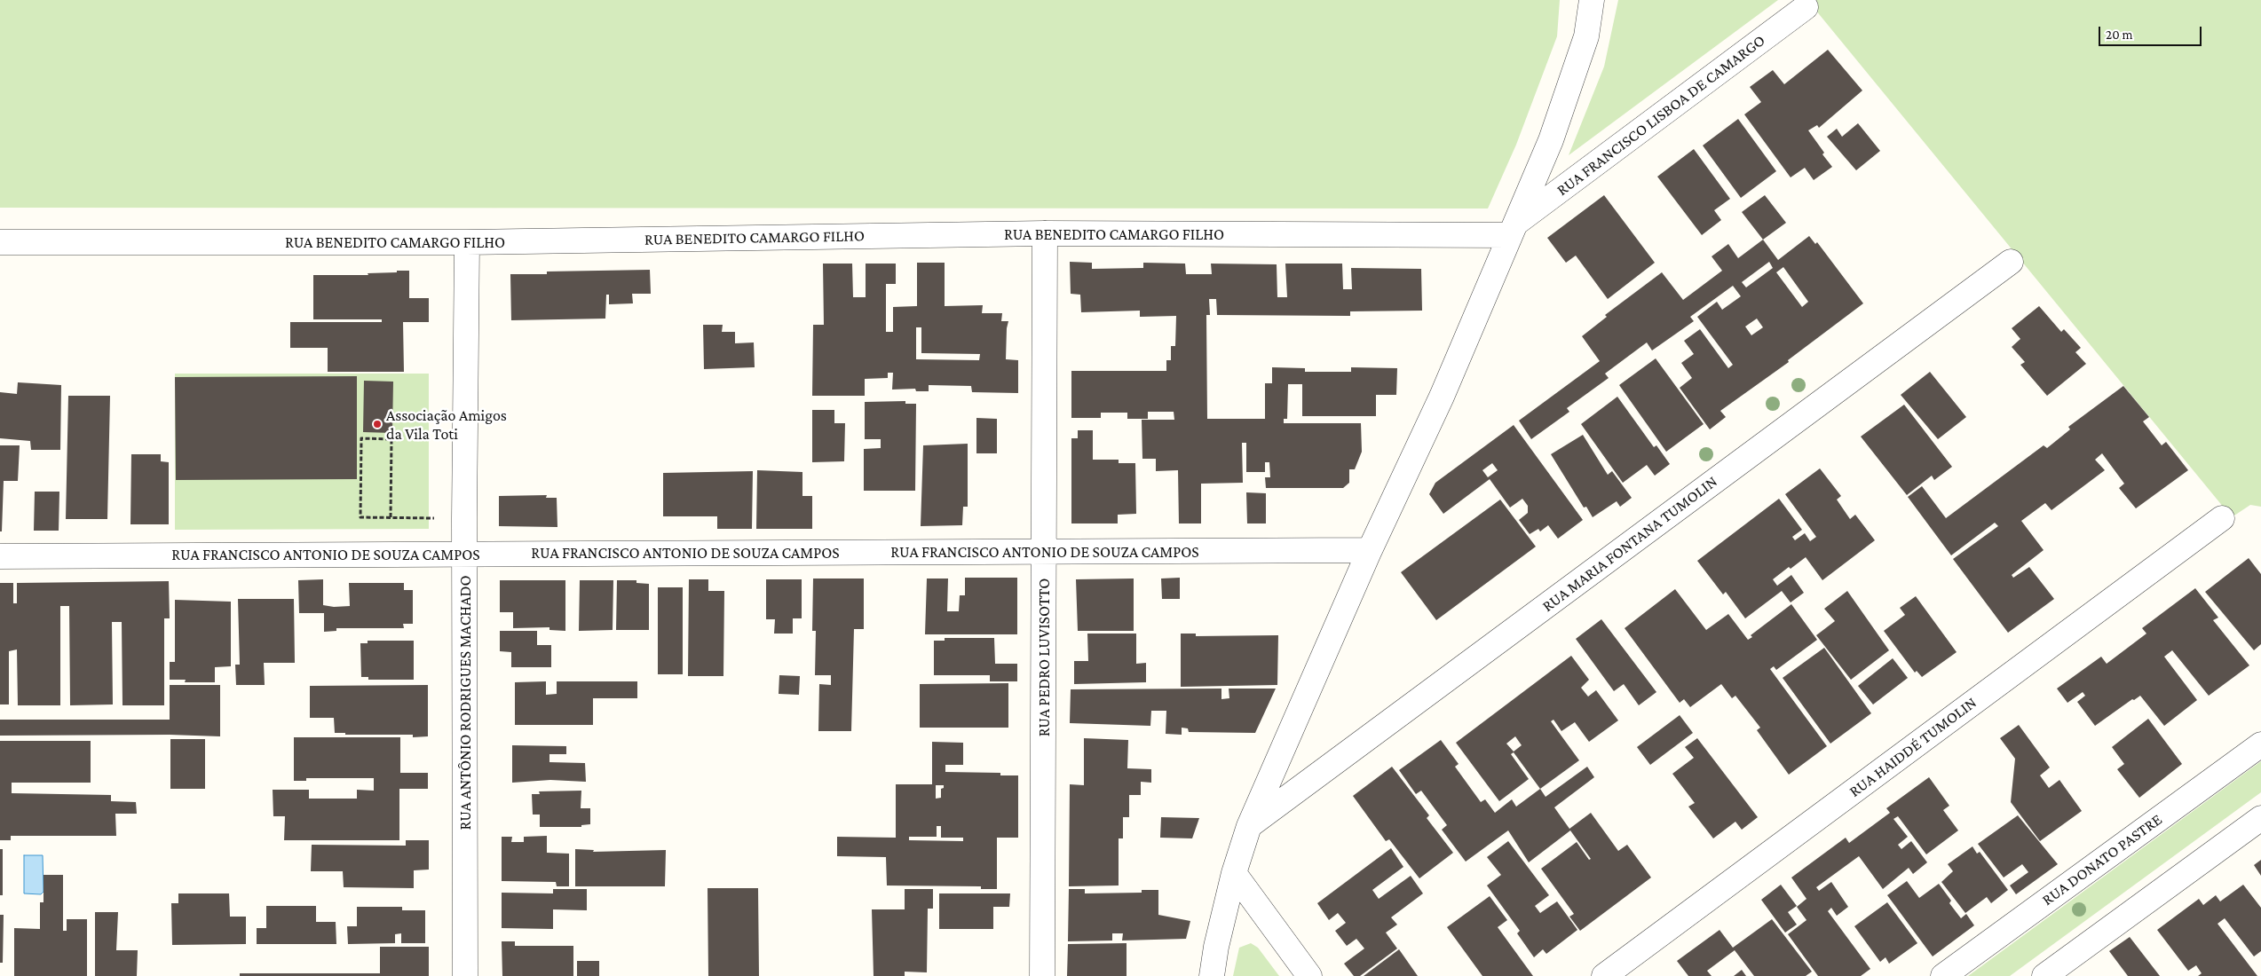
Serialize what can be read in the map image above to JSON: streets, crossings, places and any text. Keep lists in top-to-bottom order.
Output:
{
  "streets": {
    "street": [
      "RUA FRANCISCO LISBOA DE CAMARGO",
      "RUA BENEDITO CAMARGO FILHO",
      "RUA MARIA FONTANA TUMOLIN",
      "RUA FRANCISCO ANTONIO DE SOUZA CAMPOS",
      "RUA PEDRO LUVISOTTO",
      "RUA ANTÔNIO RODRIGUES MACHADO",
      "RUA HAIDDÉ TUMOLIN",
      "RUA DONATO PASTRE"
    ]
  },
  "crossings": [
    ["RUA FRANCISCO LISBOA DE CAMARGO", "RUA BENEDITO CAMARGO FILHO"],
    ["RUA BENEDITO CAMARGO FILHO", "RUA PEDRO LUVISOTTO"],
    ["RUA BENEDITO CAMARGO FILHO", "RUA ANTÔNIO RODRIGUES MACHADO"],
    ["RUA FRANCISCO ANTONIO DE SOUZA CAMPOS", "RUA PEDRO LUVISOTTO"],
    ["RUA FRANCISCO ANTONIO DE SOUZA CAMPOS", "RUA ANTÔNIO RODRIGUES MACHADO"]
  ],
  "places": ["Associação Amigos da Vila Toti"],
  "scale_bar": "20 m"
}
